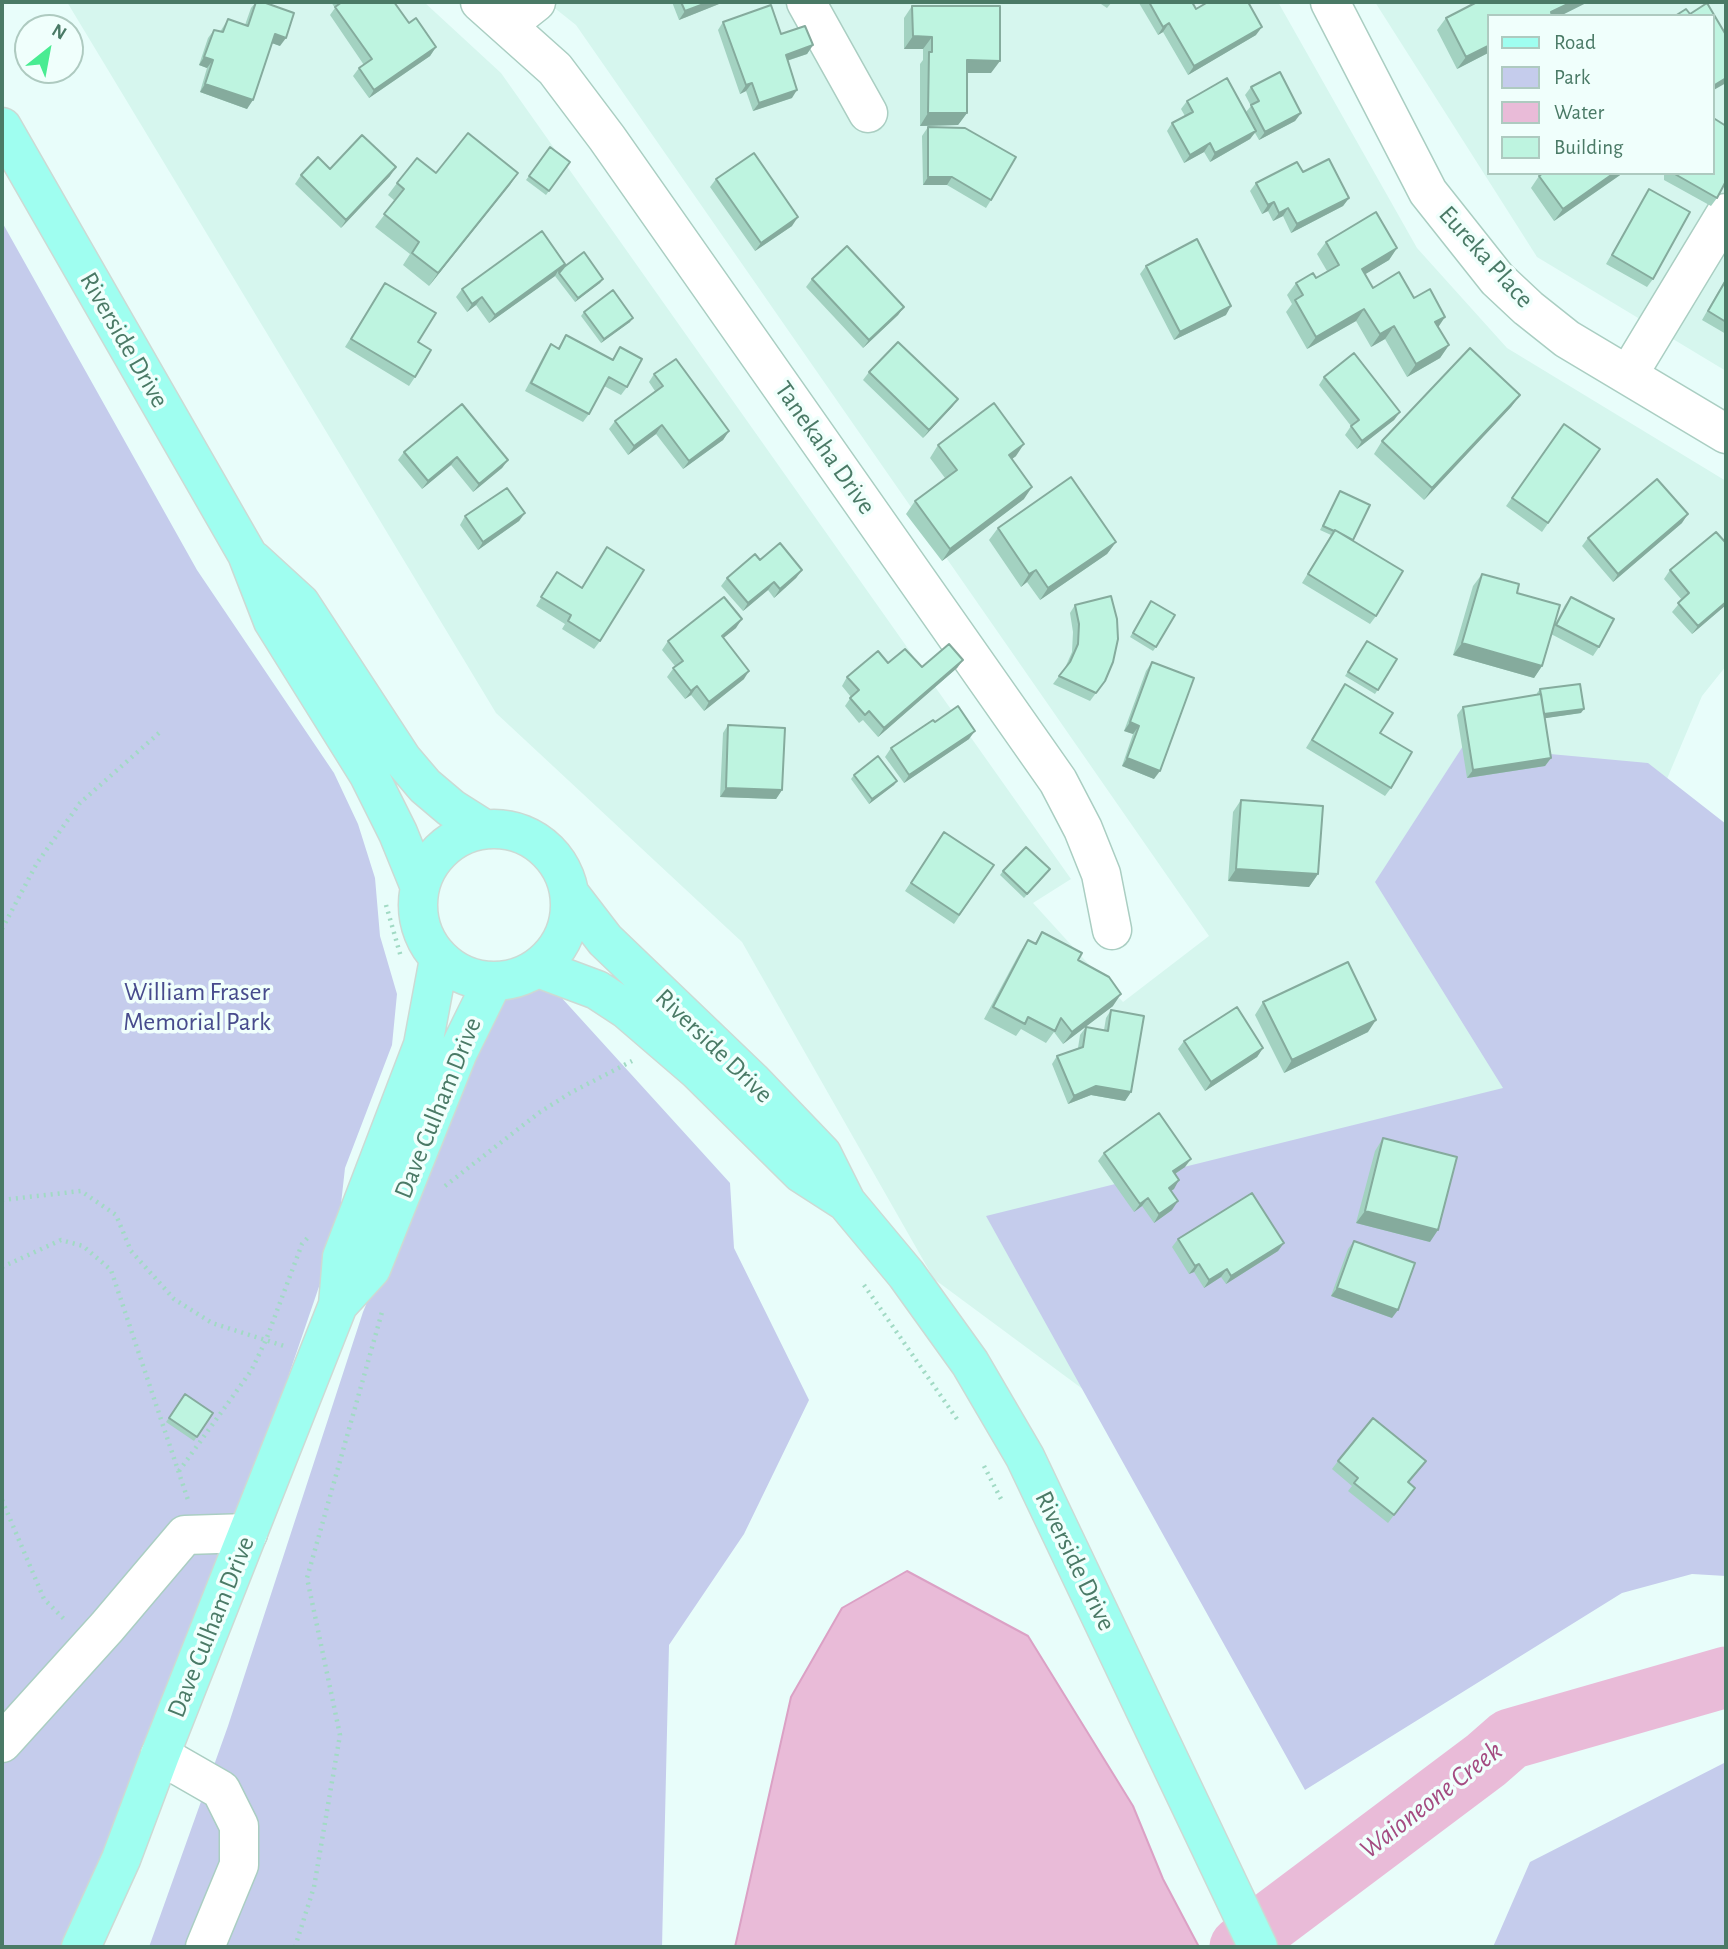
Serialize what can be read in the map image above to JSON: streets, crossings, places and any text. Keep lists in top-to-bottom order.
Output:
{
  "streets": {
    "main road": ["Riverside Drive", "Dave Culham Drive"],
    "street": ["Eureka Place", "Tanekaha Drive"]
  },
  "crossings": [
    ["Riverside Drive", "Dave Culham Drive"]
  ],
  "water": ["Waioneone Creek"],
  "parks": ["William Fraser Memorial Park"],
  "legend": [
    "Road",
    "Park",
    "Water",
    "Building"
  ],
  "north": "top right"
}
